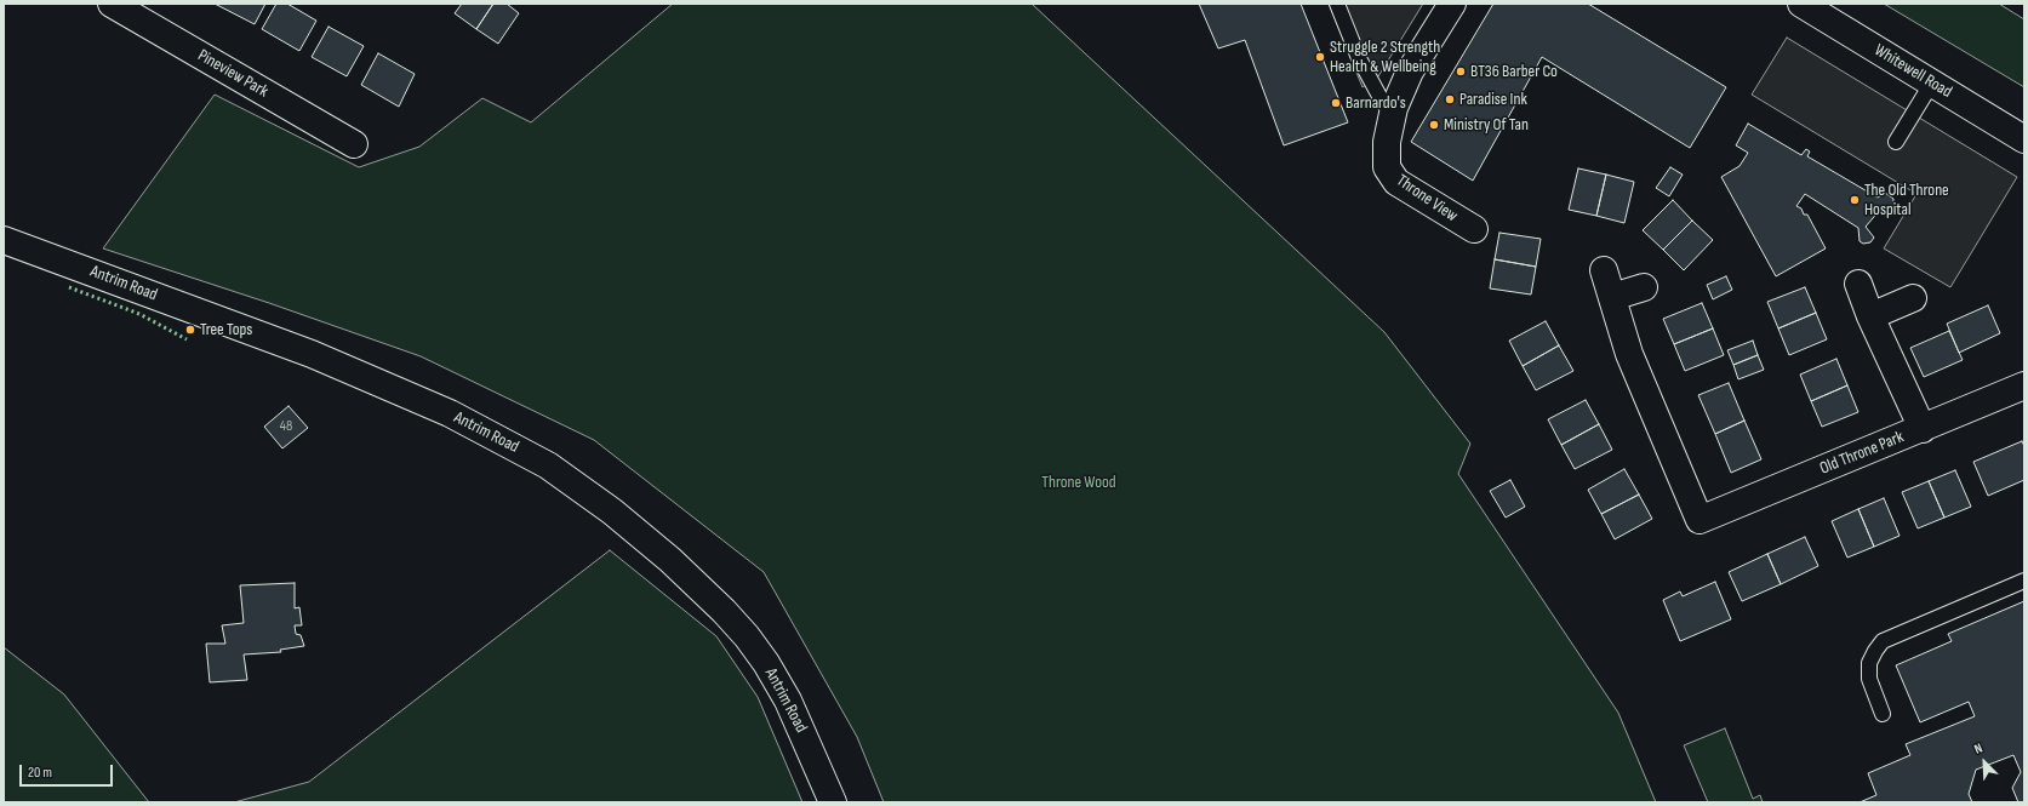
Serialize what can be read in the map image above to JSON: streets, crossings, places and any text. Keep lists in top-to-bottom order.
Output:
{
  "streets": {
    "street": [
      "Whitewell Road",
      "Pineview Park",
      "Throne View",
      "Antrim Road",
      "Old Throne Park"
    ]
  },
  "parks": ["Throne Wood"],
  "places": [
    "Struggle 2 Strength Health & Wellbeing",
    "BT36 Barber Co",
    "Paradise Ink",
    "Barnardo's",
    "Ministry Of Tan",
    "The Old Throne Hospital",
    "Tree Tops"
  ],
  "house_numbers": ["48"],
  "scale_bar": "20 m",
  "north": "top left"
}
